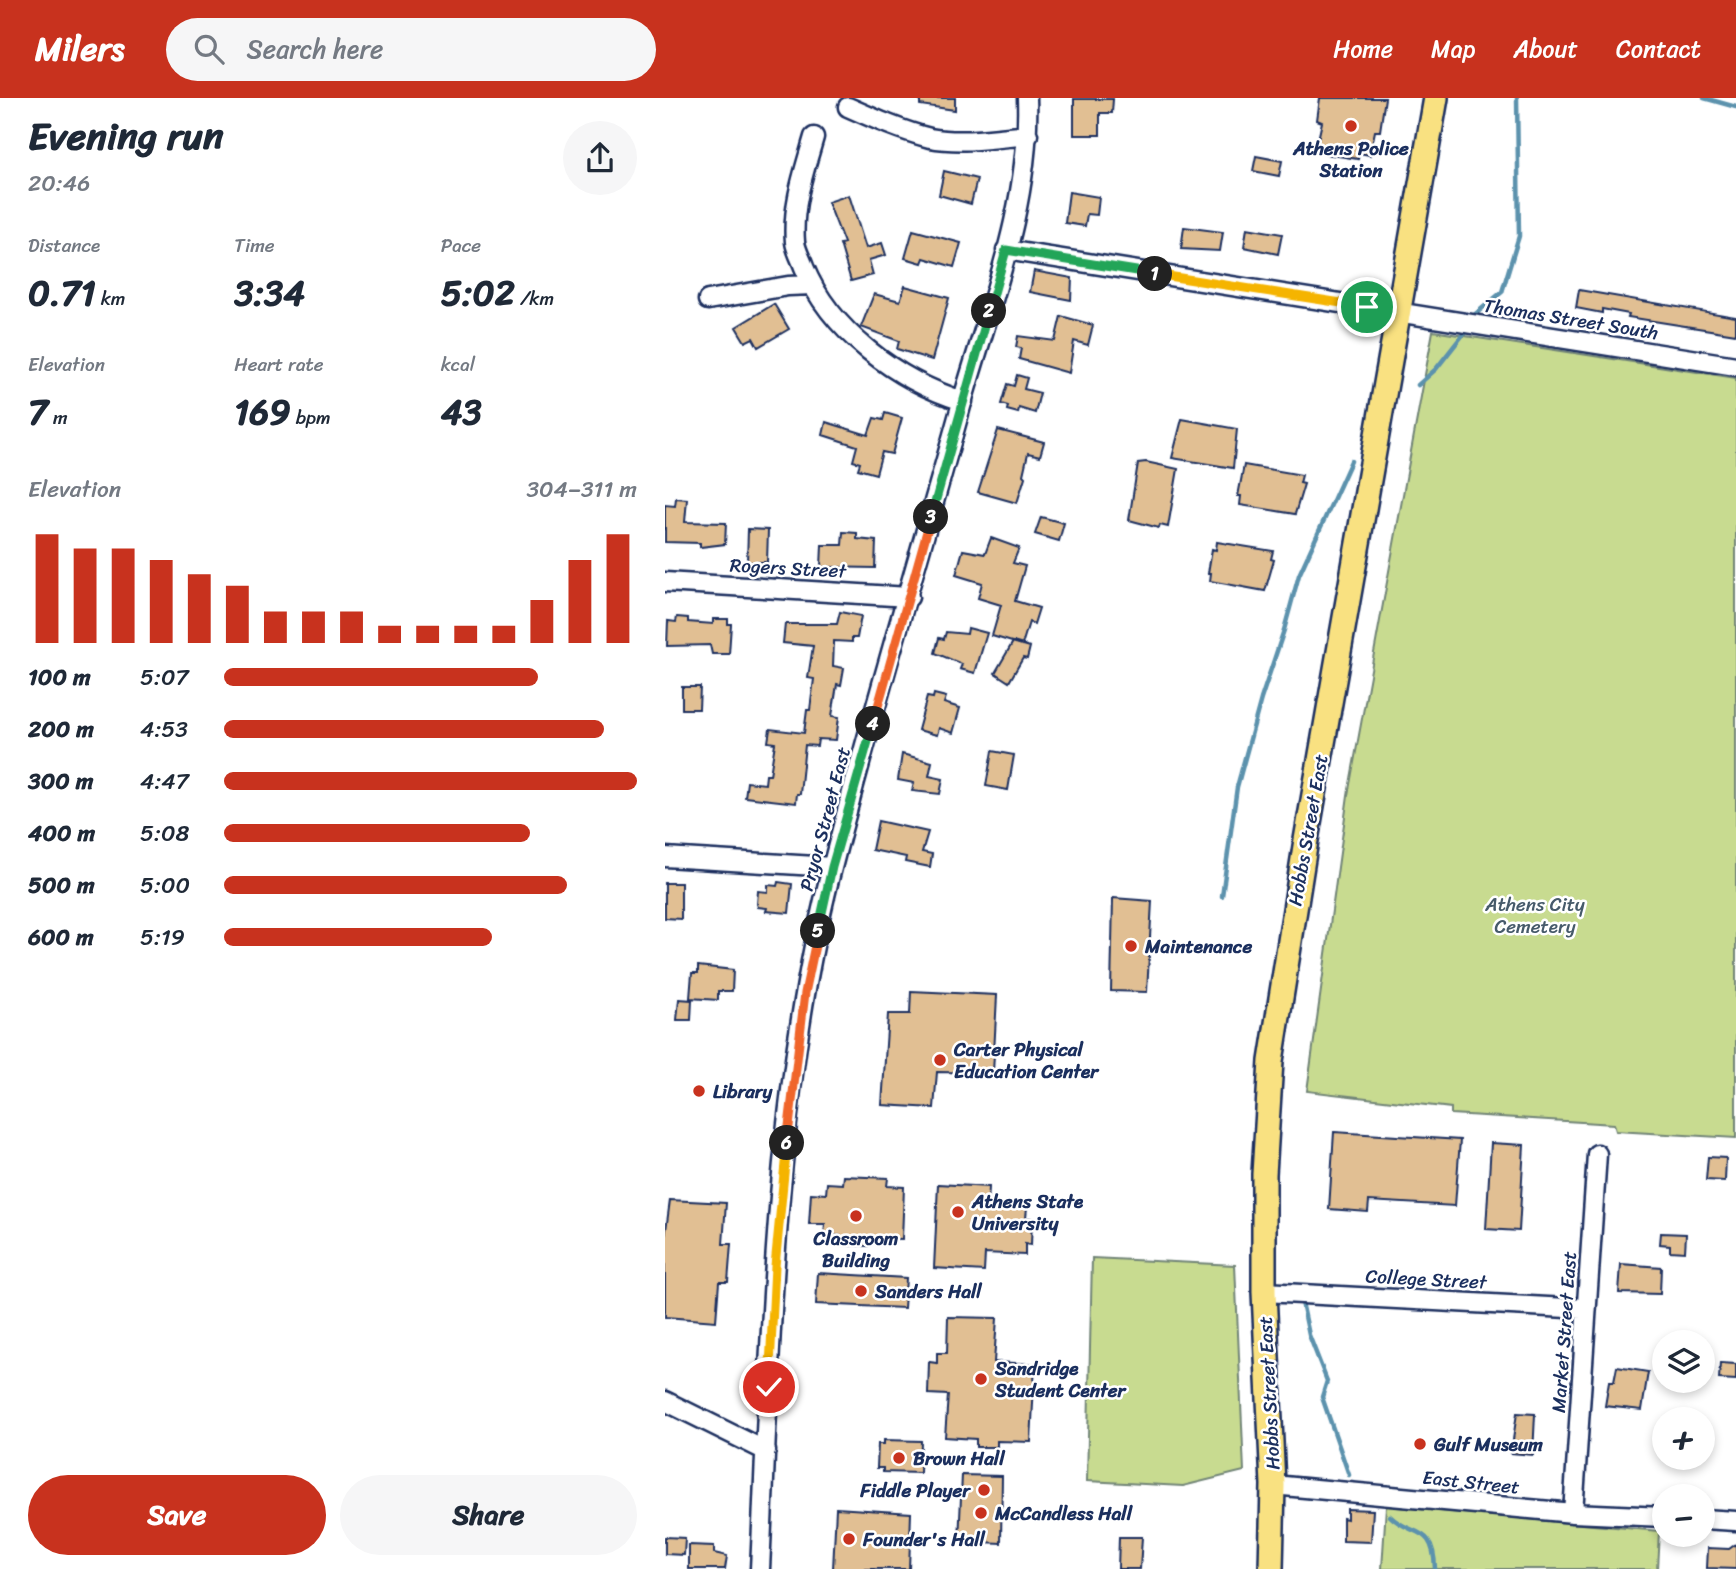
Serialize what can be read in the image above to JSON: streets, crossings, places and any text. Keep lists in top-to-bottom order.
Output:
{
  "streets": {
    "main road": ["Hobbs Street East"],
    "street": [
      "Thomas Street South",
      "Rogers Street",
      "Pryor Street East",
      "College Street",
      "Market Street East",
      "East Street"
    ]
  },
  "crossings": [
    ["Thomas Street South", "Pryor Street East"],
    ["Thomas Street South", "Hobbs Street East"],
    ["Rogers Street", "Pryor Street East"],
    ["Hobbs Street East", "College Street"],
    ["Hobbs Street East", "East Street"],
    ["College Street", "Market Street East"],
    ["Market Street East", "East Street"]
  ],
  "parks": ["Athens City Cemetery"],
  "places": [
    "Athens Police Station",
    "Maintenance",
    "Carter Physical Education Center",
    "Library",
    "Athens State University",
    "Classroom Building",
    "Sanders Hall",
    "Sandridge Student Center",
    "Gulf Museum",
    "Brown Hall",
    "Fiddle Player",
    "McCandless Hall",
    "Founder's Hall"
  ],
  "page": {
    "header": "Milers",
    "search": "Search here",
    "nav": [
      "Home",
      "Map",
      "About",
      "Contact"
    ],
    "heading": ["Evening run", "20:46"],
    "stats": [
      ["Distance", "0.71 km"],
      ["Time", "3:34"],
      ["Pace", "5:02 /km"],
      ["Elevation", "7 m"],
      ["Heart rate", "169 bpm"],
      ["kcal", "43"]
    ],
    "pins": [
      "1",
      "2",
      "3",
      "4",
      "5",
      "6"
    ],
    "chart": ["Elevation", "304–311 m"],
    "list": [
      {
        "name": "100 m",
        "note": "5:07"
      },
      {
        "name": "200 m",
        "note": "4:53"
      },
      {
        "name": "300 m",
        "note": "4:47"
      },
      {
        "name": "400 m",
        "note": "5:08"
      },
      {
        "name": "500 m",
        "note": "5:00"
      },
      {
        "name": "600 m",
        "note": "5:19"
      }
    ],
    "map_buttons": ["+", "−"],
    "buttons": ["Save", "Share"]
  }
}
